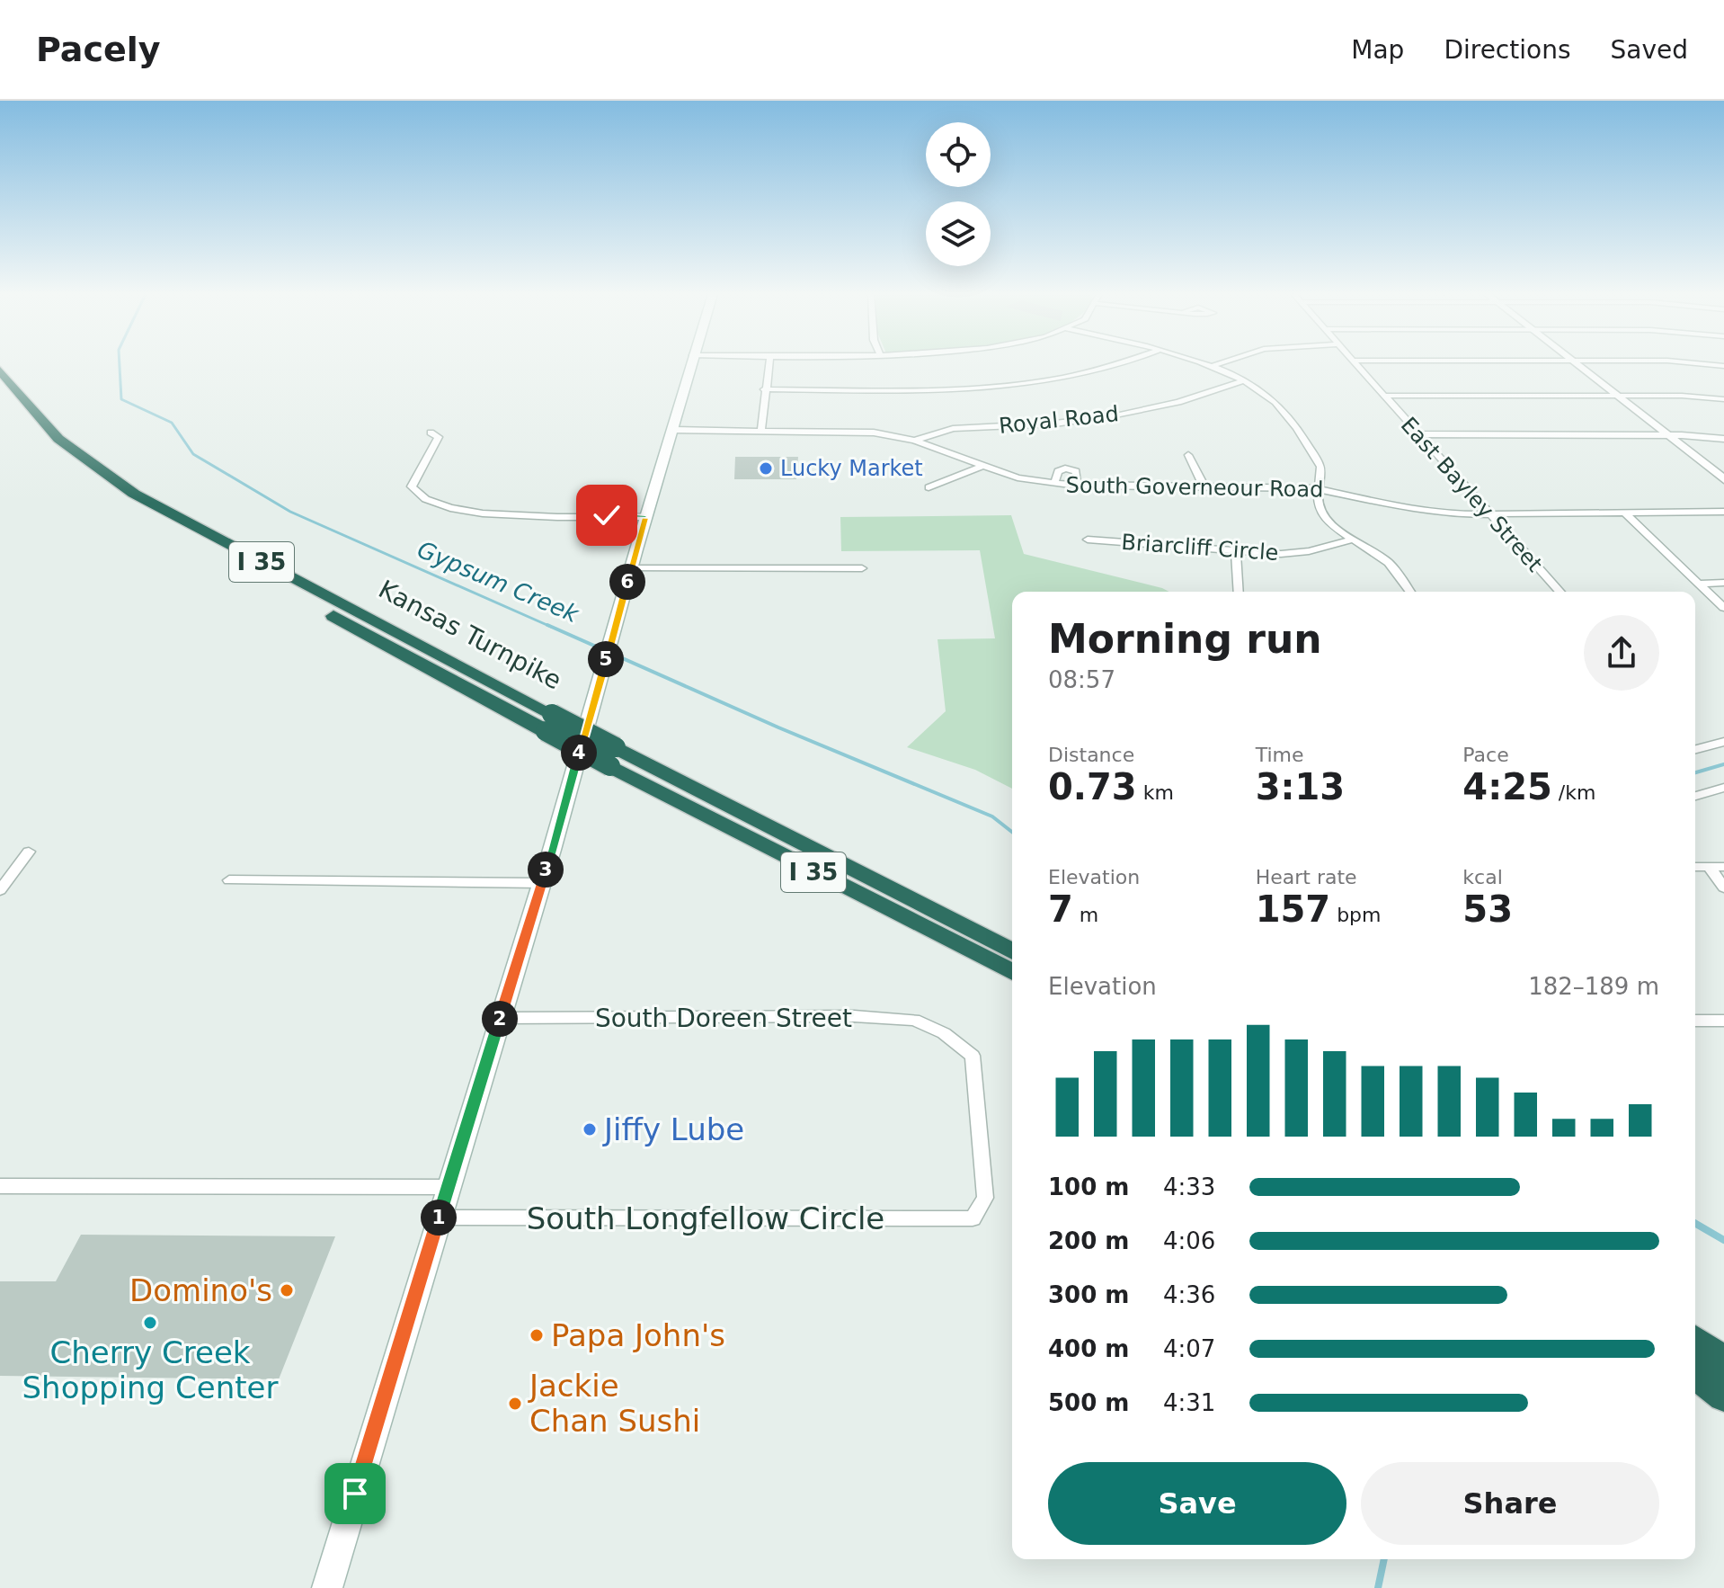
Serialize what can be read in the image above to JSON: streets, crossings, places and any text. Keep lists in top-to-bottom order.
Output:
{
  "streets": {
    "highway": ["I 35", "Kansas Turnpike"],
    "street": [
      "Royal Road",
      "South Governeour Road",
      "East Bayley Street",
      "Briarcliff Circle",
      "South Doreen Street",
      "South Longfellow Circle"
    ]
  },
  "crossings": [
    ["Royal Road", "South Governeour Road"],
    ["South Governeour Road", "East Bayley Street"],
    ["South Doreen Street", "South Longfellow Circle"]
  ],
  "water": ["Gypsum Creek"],
  "places": [
    "Lucky Market",
    "Jiffy Lube",
    "Domino's",
    "Cherry Creek Shopping Center",
    "Papa John's",
    "Jackie Chan Sushi"
  ],
  "page": {
    "header": "Pacely",
    "nav": ["Map", "Directions", "Saved"],
    "pins": [
      "6",
      "5",
      "4",
      "3",
      "2",
      "1"
    ],
    "heading": ["Morning run", "08:57"],
    "stats": [
      ["Distance", "0.73 km"],
      ["Time", "3:13"],
      ["Pace", "4:25 /km"],
      ["Elevation", "7 m"],
      ["Heart rate", "157 bpm"],
      ["kcal", "53"]
    ],
    "chart": ["Elevation", "182–189 m"],
    "list": [
      {
        "name": "100 m",
        "note": "4:33"
      },
      {
        "name": "200 m",
        "note": "4:06"
      },
      {
        "name": "300 m",
        "note": "4:36"
      },
      {
        "name": "400 m",
        "note": "4:07"
      },
      {
        "name": "500 m",
        "note": "4:31"
      }
    ],
    "buttons": ["Save", "Share"]
  }
}
